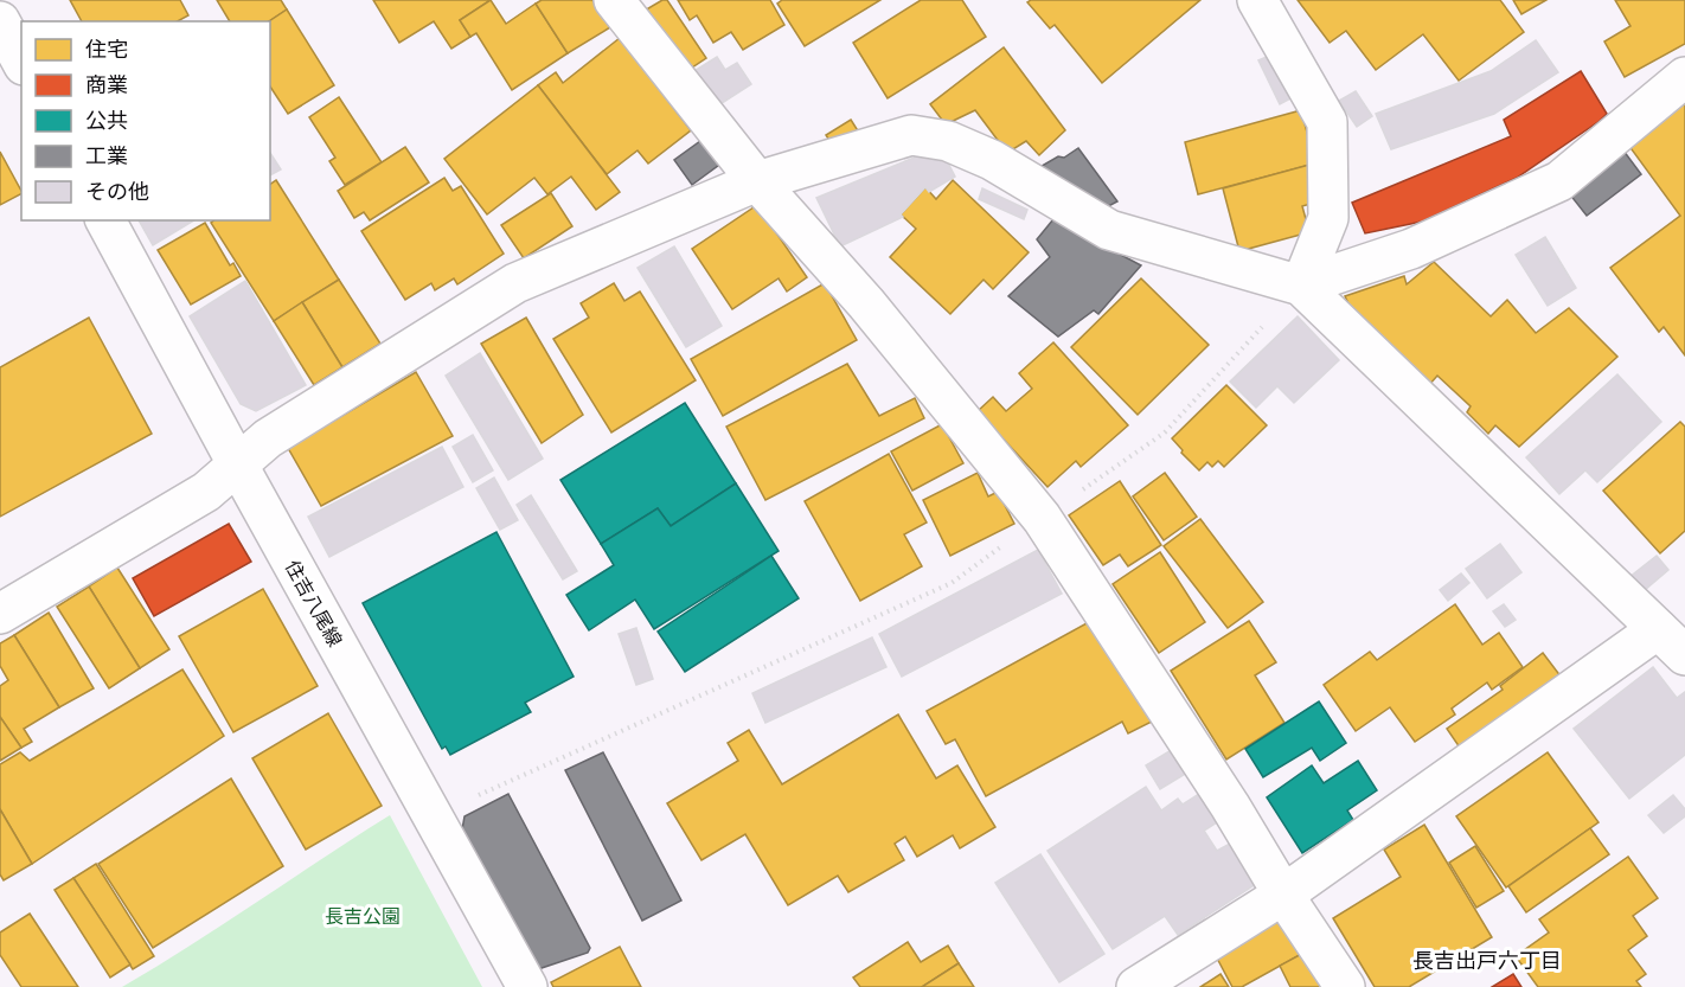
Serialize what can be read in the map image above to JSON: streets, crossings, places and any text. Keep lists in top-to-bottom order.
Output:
{
  "streets": {
    "street": ["住吉八尾線"]
  },
  "districts": ["長吉出戸六丁目"],
  "parks": ["長吉公園"],
  "legend": [
    "住宅",
    "商業",
    "公共",
    "工業",
    "その他"
  ]
}
